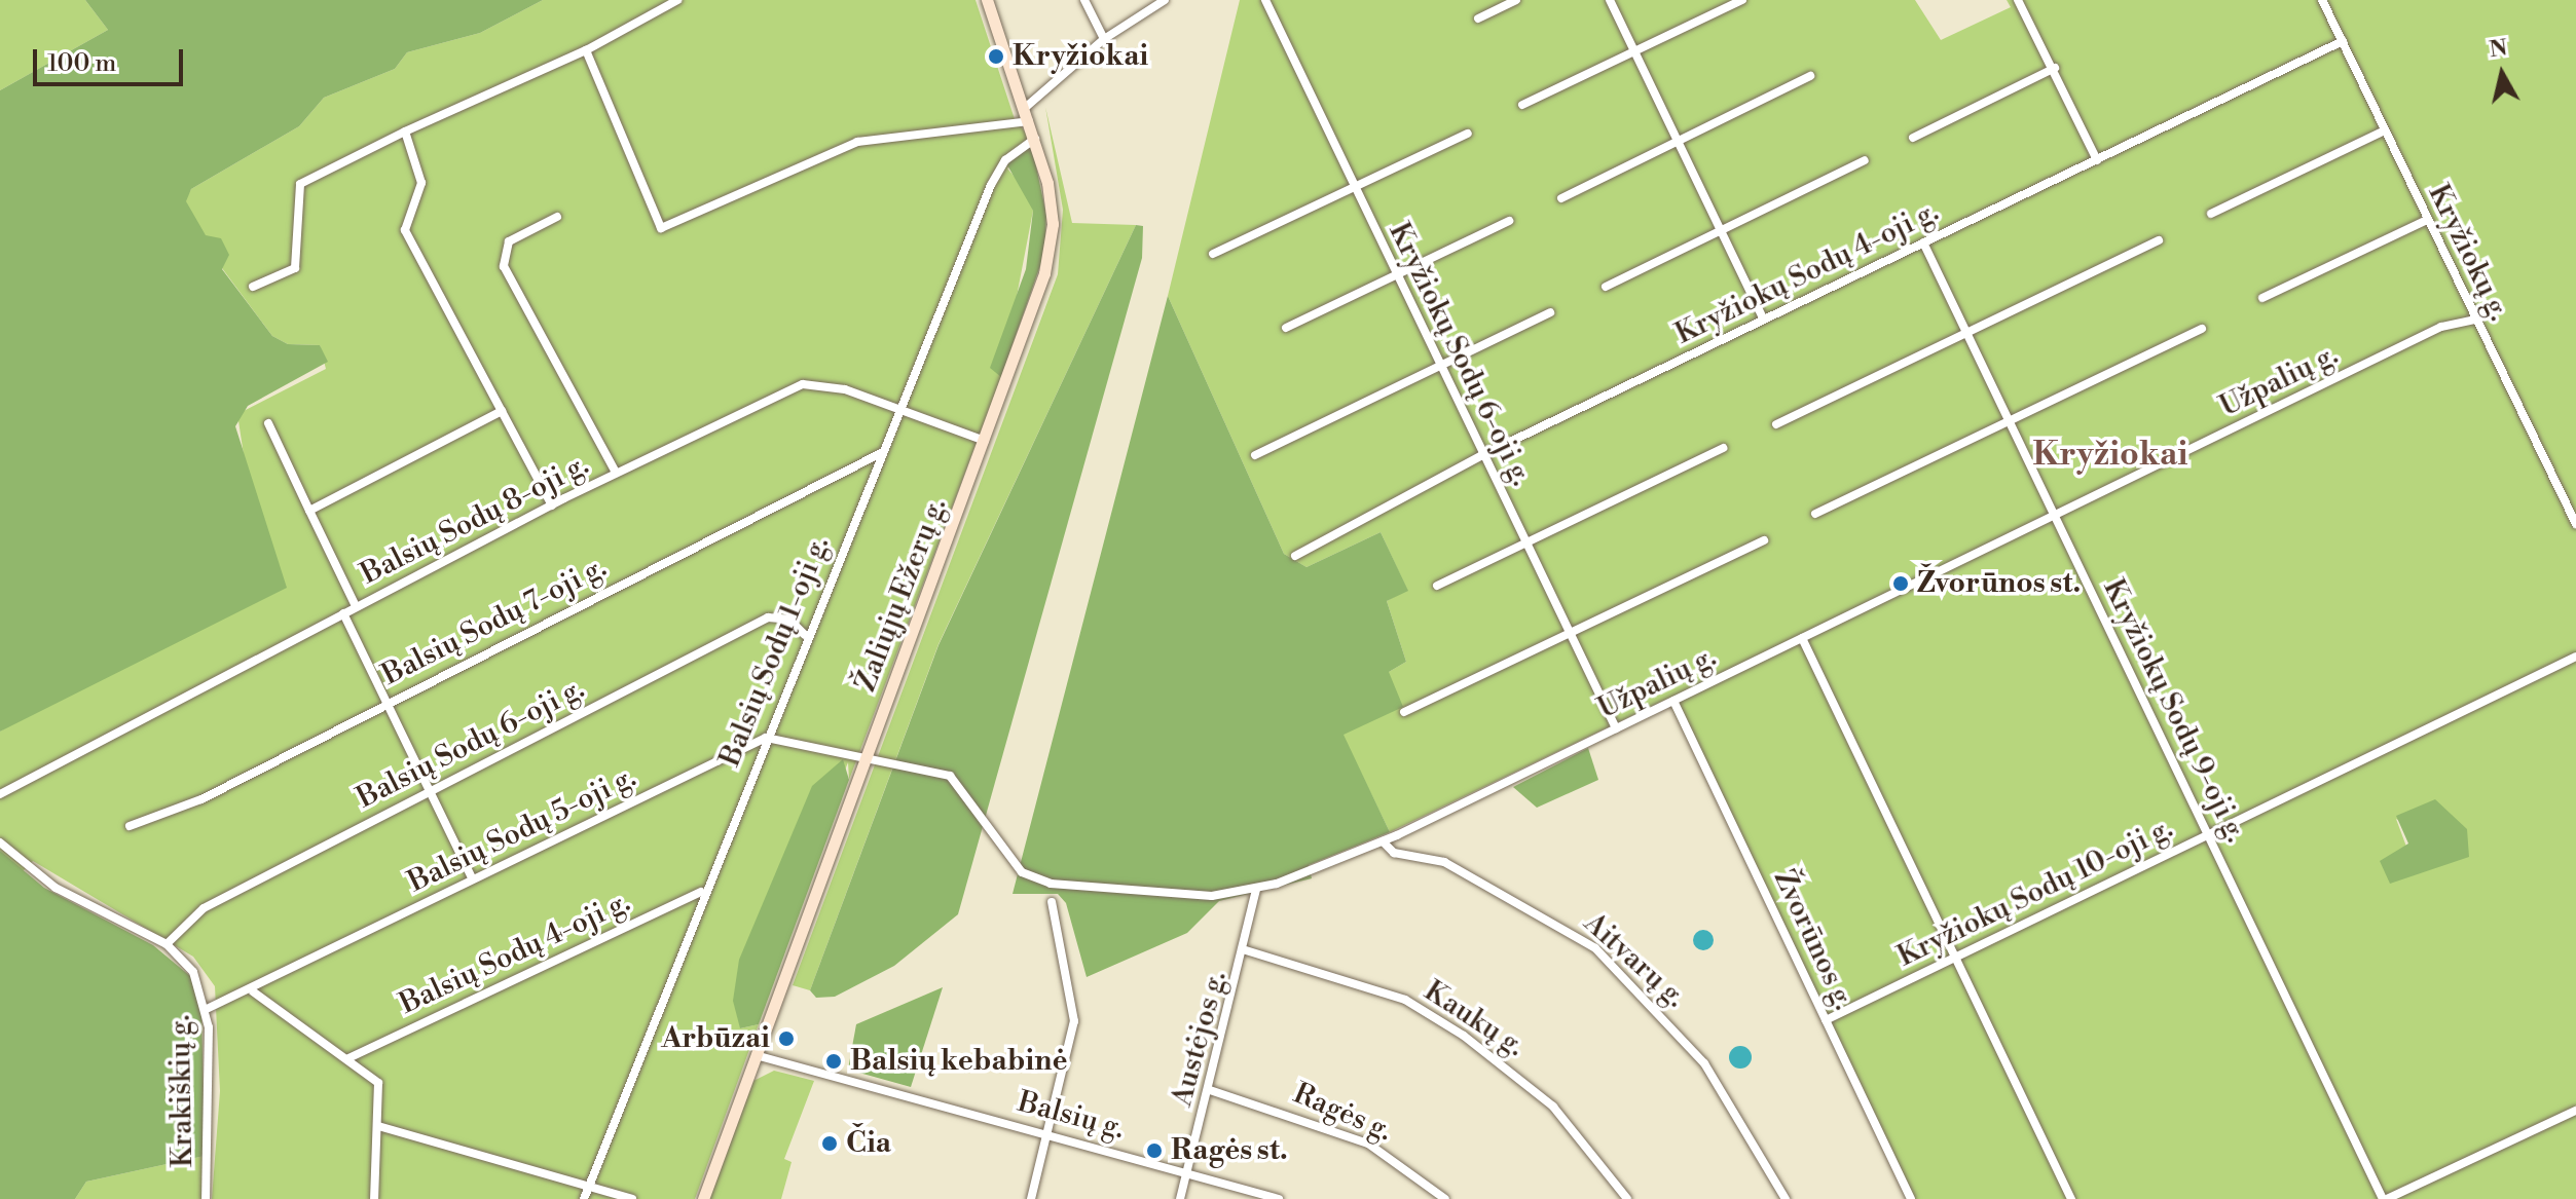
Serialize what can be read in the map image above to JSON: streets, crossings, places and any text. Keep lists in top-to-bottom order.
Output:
{
  "streets": {
    "main road": ["Žaliųjų Ežerų g."],
    "street": [
      "Kryžiokų g.",
      "Kryžiokų Sodų 4-oji g.",
      "Kryžiokų Sodų 6-oji g.",
      "Užpalių g.",
      "Balsių Sodų 8-oji g.",
      "Balsių Sodų 7-oji g.",
      "Balsių Sodų 1-oji g.",
      "Kryžiokų Sodų 9-oji g.",
      "Balsių Sodų 6-oji g.",
      "Balsių Sodų 5-oji g.",
      "Kryžiokų Sodų 10-oji g.",
      "Žvorūnos g.",
      "Balsių Sodų 4-oji g.",
      "Aitvarų g.",
      "Kaukų g.",
      "Austėjos g.",
      "Krakiškių g.",
      "Ragės g.",
      "Balsių g."
    ]
  },
  "crossings": [
    ["Kryžiokų g.", "Kryžiokų Sodų 4-oji g."],
    ["Kryžiokų g.", "Užpalių g."],
    ["Kryžiokų Sodų 4-oji g.", "Kryžiokų Sodų 6-oji g."],
    ["Kryžiokų Sodų 4-oji g.", "Kryžiokų Sodų 9-oji g."],
    ["Kryžiokų Sodų 6-oji g.", "Užpalių g."],
    ["Užpalių g.", "Žaliųjų Ežerų g."],
    ["Užpalių g.", "Kryžiokų Sodų 9-oji g."],
    ["Užpalių g.", "Žvorūnos g."],
    ["Užpalių g.", "Aitvarų g."],
    ["Užpalių g.", "Austėjos g."],
    ["Balsių Sodų 8-oji g.", "Žaliųjų Ežerų g."],
    ["Balsių Sodų 8-oji g.", "Balsių Sodų 1-oji g."],
    ["Žaliųjų Ežerų g.", "Balsių Sodų 1-oji g."],
    ["Žaliųjų Ežerų g.", "Balsių g."],
    ["Balsių Sodų 7-oji g.", "Balsių Sodų 1-oji g."],
    ["Balsių Sodų 1-oji g.", "Balsių Sodų 6-oji g."],
    ["Balsių Sodų 1-oji g.", "Balsių Sodų 5-oji g."],
    ["Balsių Sodų 1-oji g.", "Balsių Sodų 4-oji g."],
    ["Kryžiokų Sodų 9-oji g.", "Kryžiokų Sodų 10-oji g."],
    ["Balsių Sodų 6-oji g.", "Krakiškių g."],
    ["Balsių Sodų 5-oji g.", "Krakiškių g."],
    ["Kryžiokų Sodų 10-oji g.", "Žvorūnos g."],
    ["Kaukų g.", "Austėjos g."],
    ["Austėjos g.", "Ragės g."],
    ["Austėjos g.", "Balsių g."]
  ],
  "districts": ["Kryžiokai"],
  "places": [
    "Kryžiokai",
    "Žvorūnos st.",
    "Arbūzai",
    "Balsių kebabinė",
    "Čia",
    "Ragės st."
  ],
  "scale_bar": "100 m",
  "north": "top"
}
